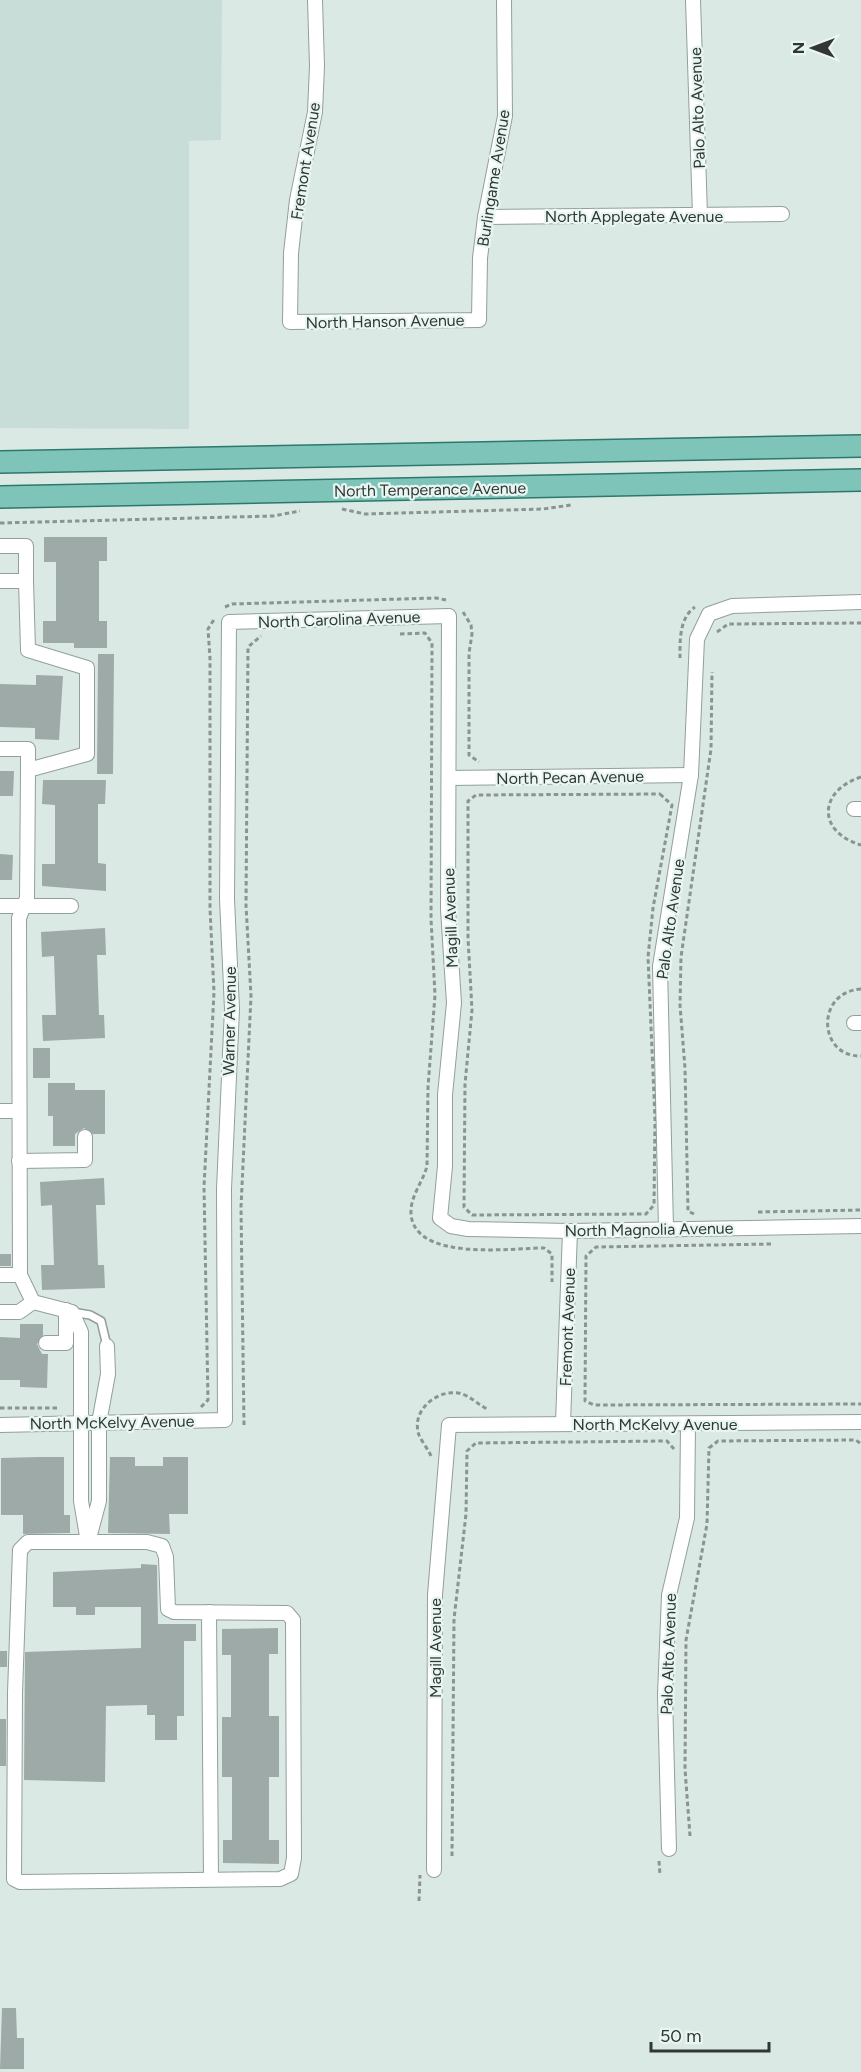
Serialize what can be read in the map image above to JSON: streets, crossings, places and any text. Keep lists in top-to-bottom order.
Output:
{
  "streets": {
    "main road": ["North Temperance Avenue"],
    "street": [
      "Palo Alto Avenue",
      "Fremont Avenue",
      "Burlingame Avenue",
      "North Applegate Avenue",
      "North Hanson Avenue",
      "North Carolina Avenue",
      "North Pecan Avenue",
      "Magill Avenue",
      "Warner Avenue",
      "North Magnolia Avenue",
      "North McKelvy Avenue"
    ]
  },
  "crossings": [
    ["Palo Alto Avenue", "North Applegate Avenue"],
    ["Palo Alto Avenue", "North Pecan Avenue"],
    ["Palo Alto Avenue", "North Magnolia Avenue"],
    ["Palo Alto Avenue", "North McKelvy Avenue"],
    ["Fremont Avenue", "North Hanson Avenue"],
    ["Fremont Avenue", "North Magnolia Avenue"],
    ["Fremont Avenue", "North McKelvy Avenue"],
    ["Burlingame Avenue", "North Applegate Avenue"],
    ["Burlingame Avenue", "North Hanson Avenue"],
    ["North Carolina Avenue", "Magill Avenue"],
    ["North Carolina Avenue", "Warner Avenue"],
    ["North Pecan Avenue", "Magill Avenue"],
    ["Magill Avenue", "North Magnolia Avenue"],
    ["Magill Avenue", "North McKelvy Avenue"],
    ["Warner Avenue", "North McKelvy Avenue"]
  ],
  "scale_bar": "50 m",
  "north": "left"
}
